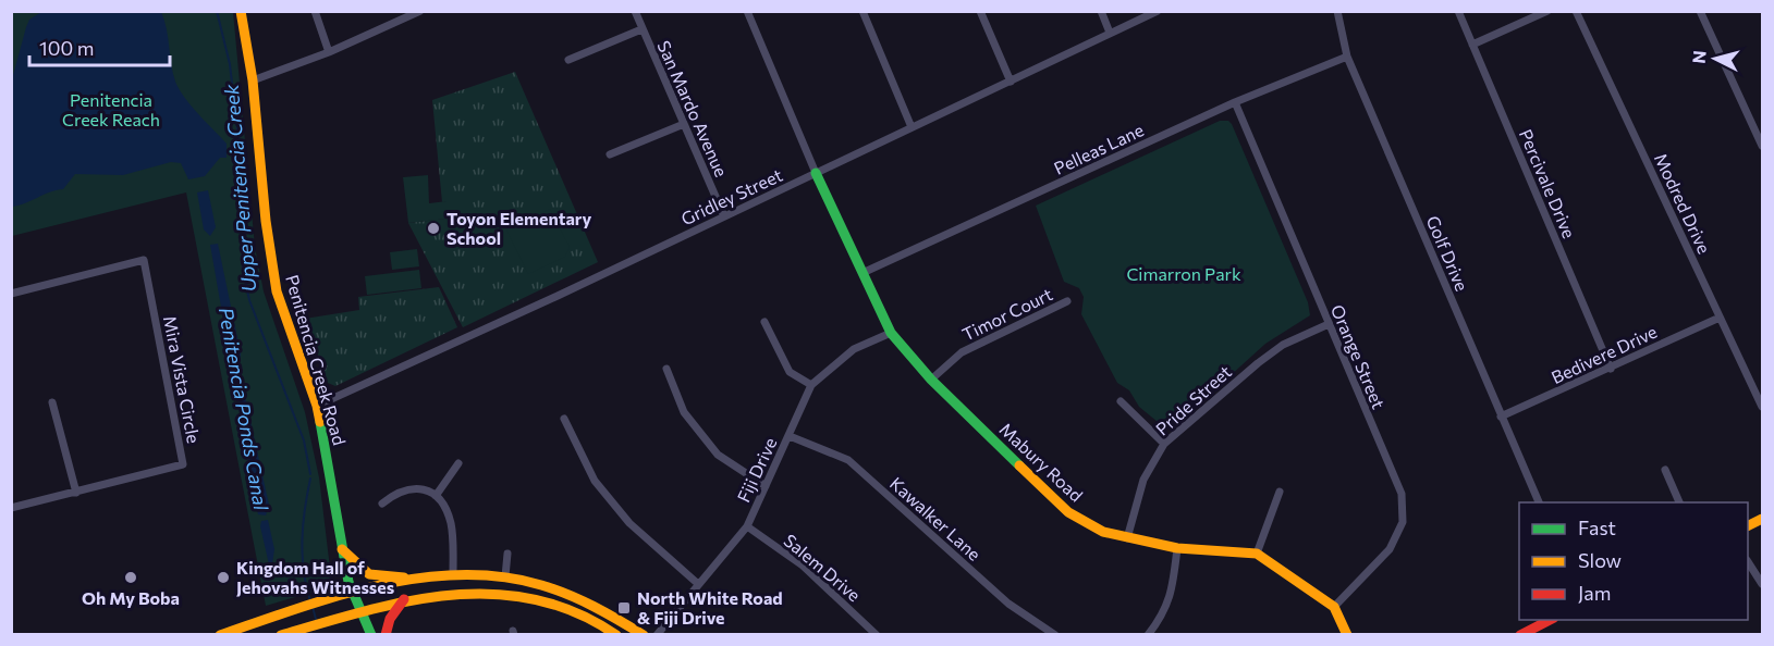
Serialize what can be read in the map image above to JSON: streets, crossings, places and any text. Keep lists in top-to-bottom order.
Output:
{
  "streets": {
    "street": [
      "San Mardo Avenue",
      "Pelleas Lane",
      "Percivale Drive",
      "Gridley Street",
      "Modred Drive",
      "Golf Drive",
      "Timor Court",
      "Bedivere Drive",
      "Orange Street",
      "Penitencia Creek Road",
      "Mira Vista Circle",
      "Pride Street",
      "Mabury Road",
      "Fiji Drive",
      "Kawalker Lane",
      "Salem Drive"
    ]
  },
  "crossings": [
    ["San Mardo Avenue", "Gridley Street"],
    ["Pelleas Lane", "Golf Drive"],
    ["Pelleas Lane", "Orange Street"],
    ["Pelleas Lane", "Mabury Road"],
    ["Percivale Drive", "Bedivere Drive"],
    ["Gridley Street", "Penitencia Creek Road"],
    ["Gridley Street", "Mabury Road"],
    ["Modred Drive", "Bedivere Drive"],
    ["Golf Drive", "Bedivere Drive"],
    ["Timor Court", "Mabury Road"],
    ["Orange Street", "Pride Street"],
    ["Pride Street", "Mabury Road"],
    ["Mabury Road", "Fiji Drive"],
    ["Fiji Drive", "Kawalker Lane"],
    ["Fiji Drive", "Salem Drive"]
  ],
  "water": ["Upper Penitencia Creek", "Penitencia Ponds Canal"],
  "parks": ["Penitencia Creek Reach", "Cimarron Park"],
  "places": {
    "other": ["Toyon Elementary School", "Oh My Boba", "Kingdom Hall of Jehovahs Witnesses"],
    "transit": ["North White Road & Fiji Drive"]
  },
  "legend": ["Fast", "Slow", "Jam"],
  "scale_bar": "100 m",
  "north": "left"
}
